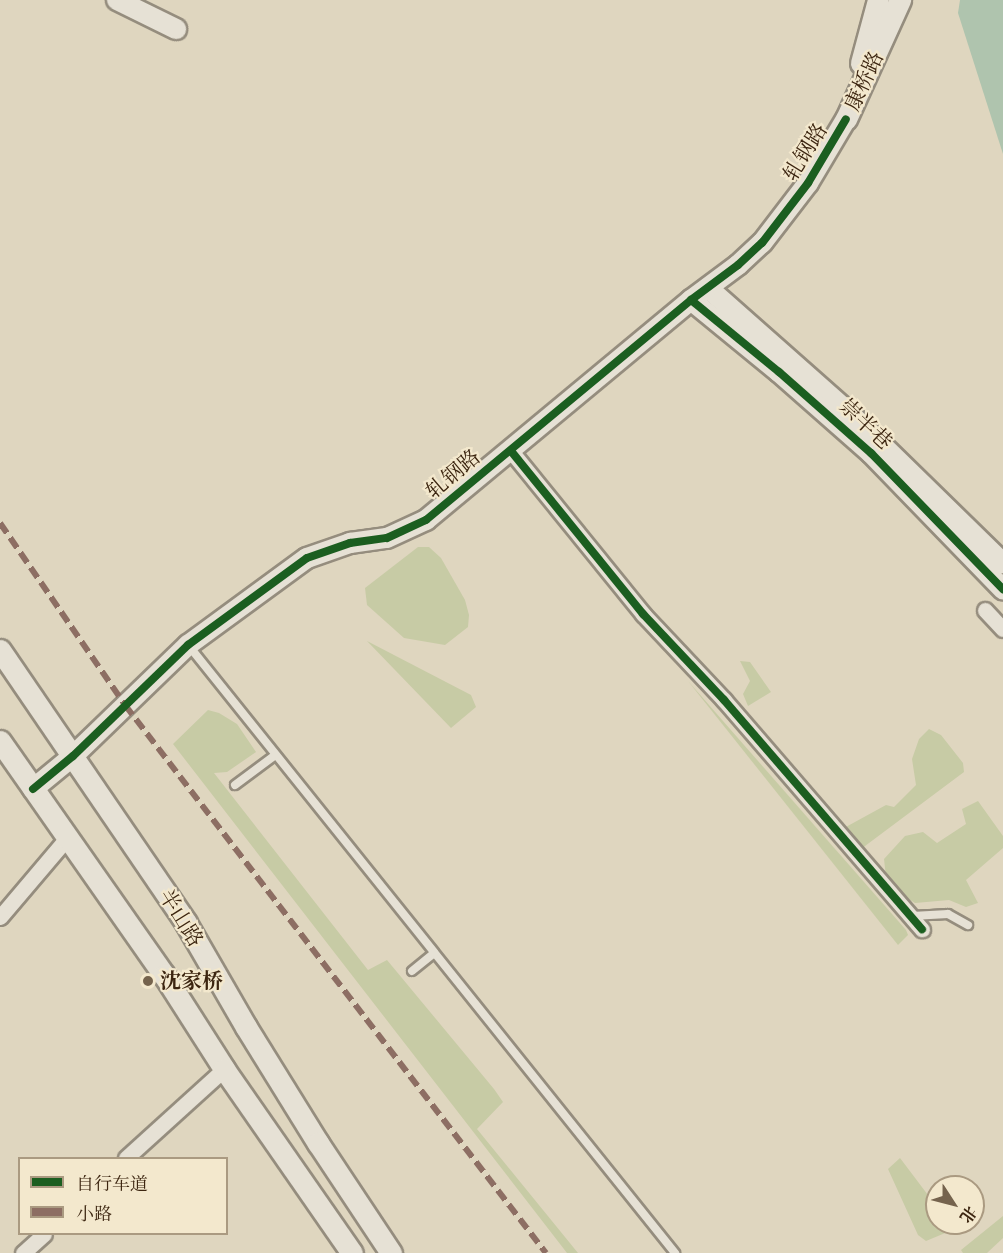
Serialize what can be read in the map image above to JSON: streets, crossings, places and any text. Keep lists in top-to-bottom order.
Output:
{
  "streets": {
    "main road": ["康桥路", "半山路"],
    "street": ["轧钢路", "崇半巷"]
  },
  "crossings": [
    ["康桥路", "轧钢路"],
    ["轧钢路", "崇半巷"],
    ["轧钢路", "半山路"]
  ],
  "places": ["沈家桥"],
  "legend": ["自行车道", "小路"],
  "north": "bottom right"
}
